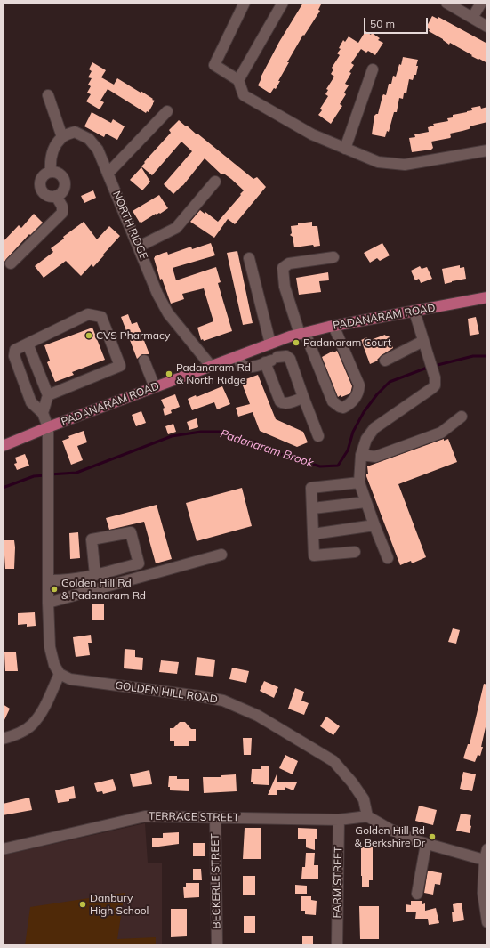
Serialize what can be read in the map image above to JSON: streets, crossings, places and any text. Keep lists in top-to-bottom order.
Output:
{
  "streets": {
    "main road": ["PADANARAM ROAD"],
    "street": [
      "NORTH RIDGE",
      "GOLDEN HILL ROAD",
      "TERRACE STREET",
      "BECKERLE STREET",
      "FARM STREET"
    ]
  },
  "crossings": [
    ["NORTH RIDGE", "PADANARAM ROAD"],
    ["GOLDEN HILL ROAD", "TERRACE STREET"],
    ["TERRACE STREET", "BECKERLE STREET"],
    ["TERRACE STREET", "FARM STREET"]
  ],
  "water": ["Padanaram Brook"],
  "places": [
    "CVS Pharmacy",
    "Padanaram Court",
    "Padanaram Rd & North Ridge",
    "Golden Hill Rd & Padanaram Rd",
    "Golden Hill Rd & Berkshire Dr",
    "Danbury High School"
  ],
  "scale_bar": "50 m"
}
